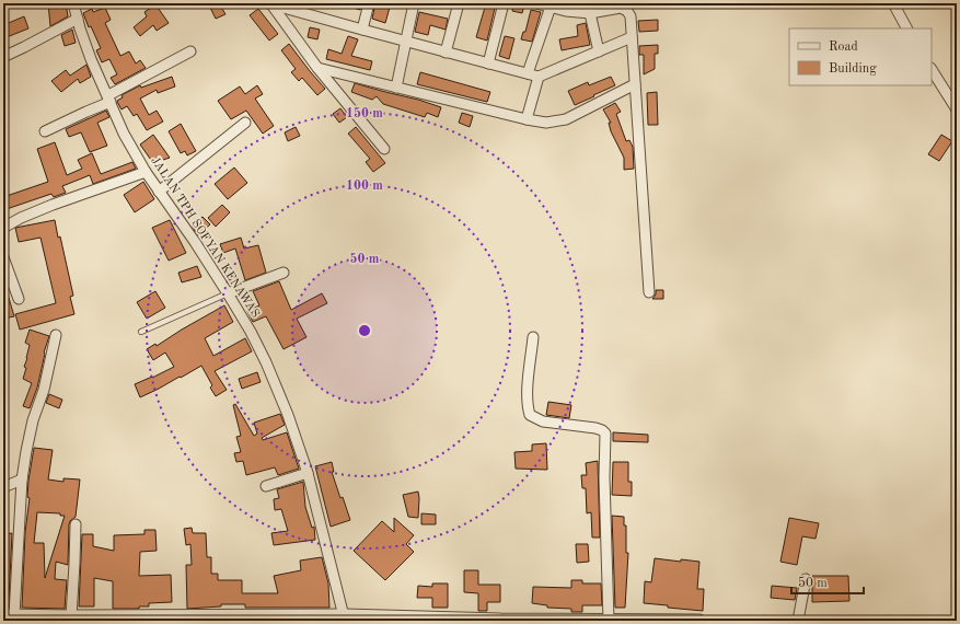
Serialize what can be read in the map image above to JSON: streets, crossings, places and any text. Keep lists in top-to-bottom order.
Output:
{
  "streets": {
    "street": ["JALAN TPH SOFYAN KENAWAS"]
  },
  "legend": ["Road", "Building"],
  "scale_bar": "50 m",
  "rings": ["150 m", "100 m", "50 m"]
}
